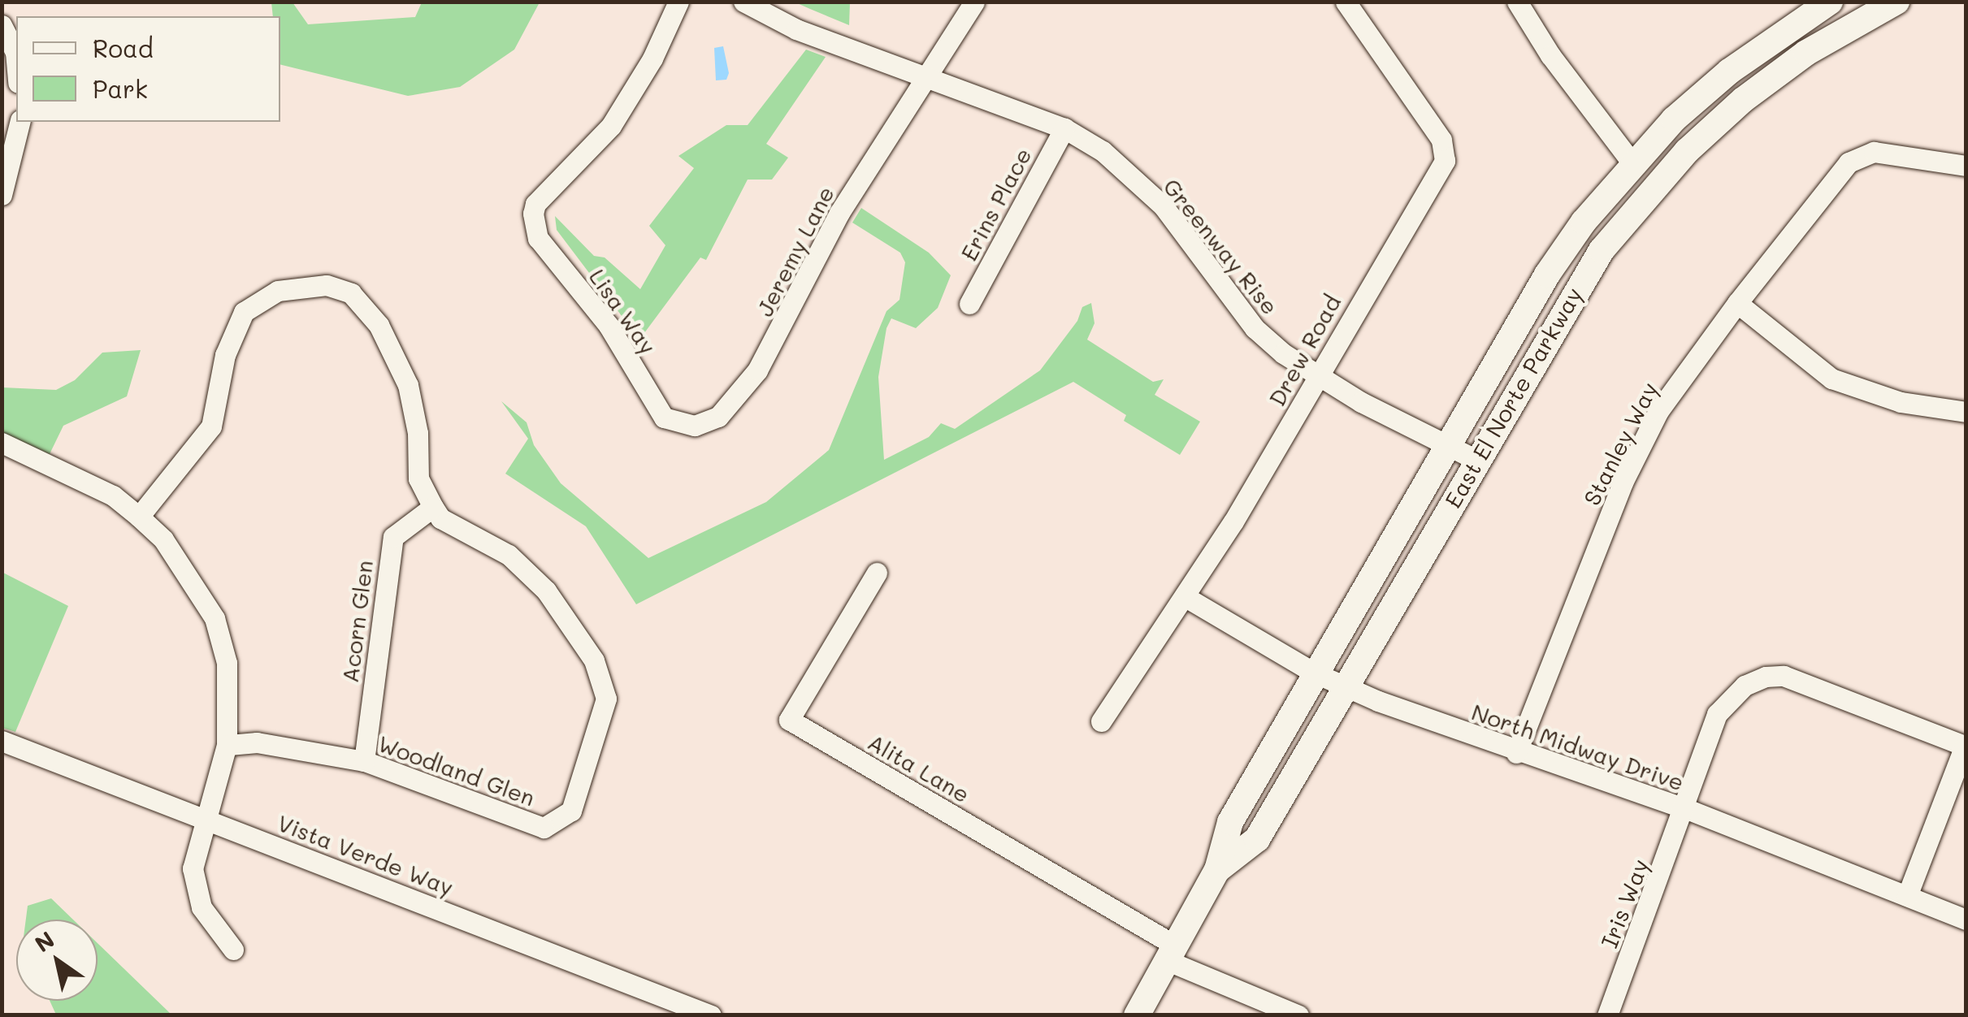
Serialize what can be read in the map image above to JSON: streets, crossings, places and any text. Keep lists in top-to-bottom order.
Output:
{
  "streets": {
    "main road": ["East El Norte Parkway"],
    "street": [
      "Erins Place",
      "Greenway Rise",
      "Jeremy Lane",
      "Lisa Way",
      "Drew Road",
      "Stanley Way",
      "Acorn Glen",
      "North Midway Drive",
      "Alita Lane",
      "Woodland Glen",
      "Vista Verde Way",
      "Iris Way"
    ]
  },
  "crossings": [
    ["Erins Place", "Greenway Rise"],
    ["Greenway Rise", "Jeremy Lane"],
    ["Greenway Rise", "Drew Road"],
    ["Greenway Rise", "East El Norte Parkway"],
    ["Jeremy Lane", "Lisa Way"],
    ["Drew Road", "North Midway Drive"],
    ["East El Norte Parkway", "North Midway Drive"],
    ["East El Norte Parkway", "Alita Lane"],
    ["Stanley Way", "North Midway Drive"],
    ["Acorn Glen", "Woodland Glen"],
    ["North Midway Drive", "Iris Way"]
  ],
  "legend": ["Road", "Park"],
  "north": "top left"
}
